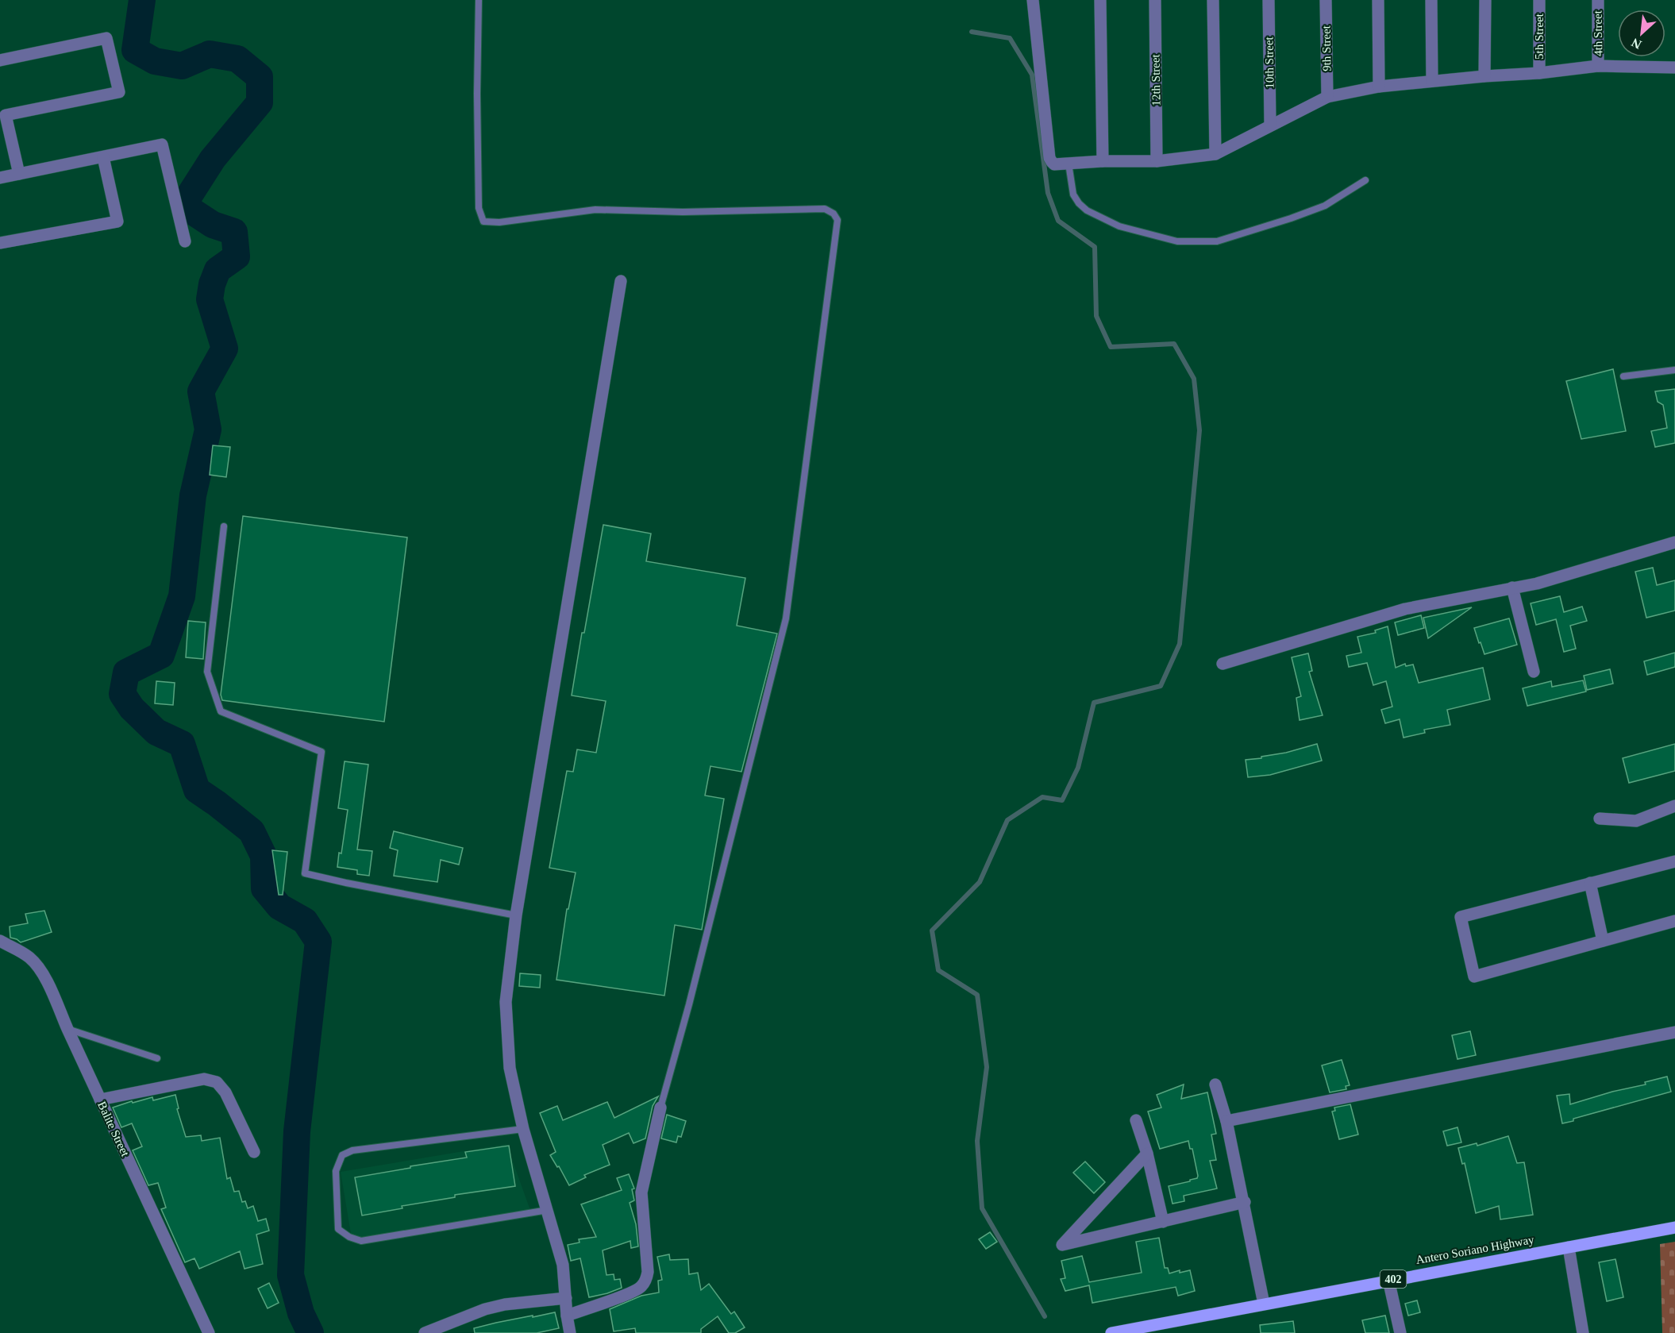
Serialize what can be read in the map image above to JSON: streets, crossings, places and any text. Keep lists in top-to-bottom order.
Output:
{
  "streets": {
    "main road": ["Antero Soriano Highway", "402"],
    "street": [
      "4th Street",
      "5th Street",
      "9th Street",
      "10th Street",
      "12th Street",
      "Balite Street"
    ]
  },
  "north": "bottom left"
}
